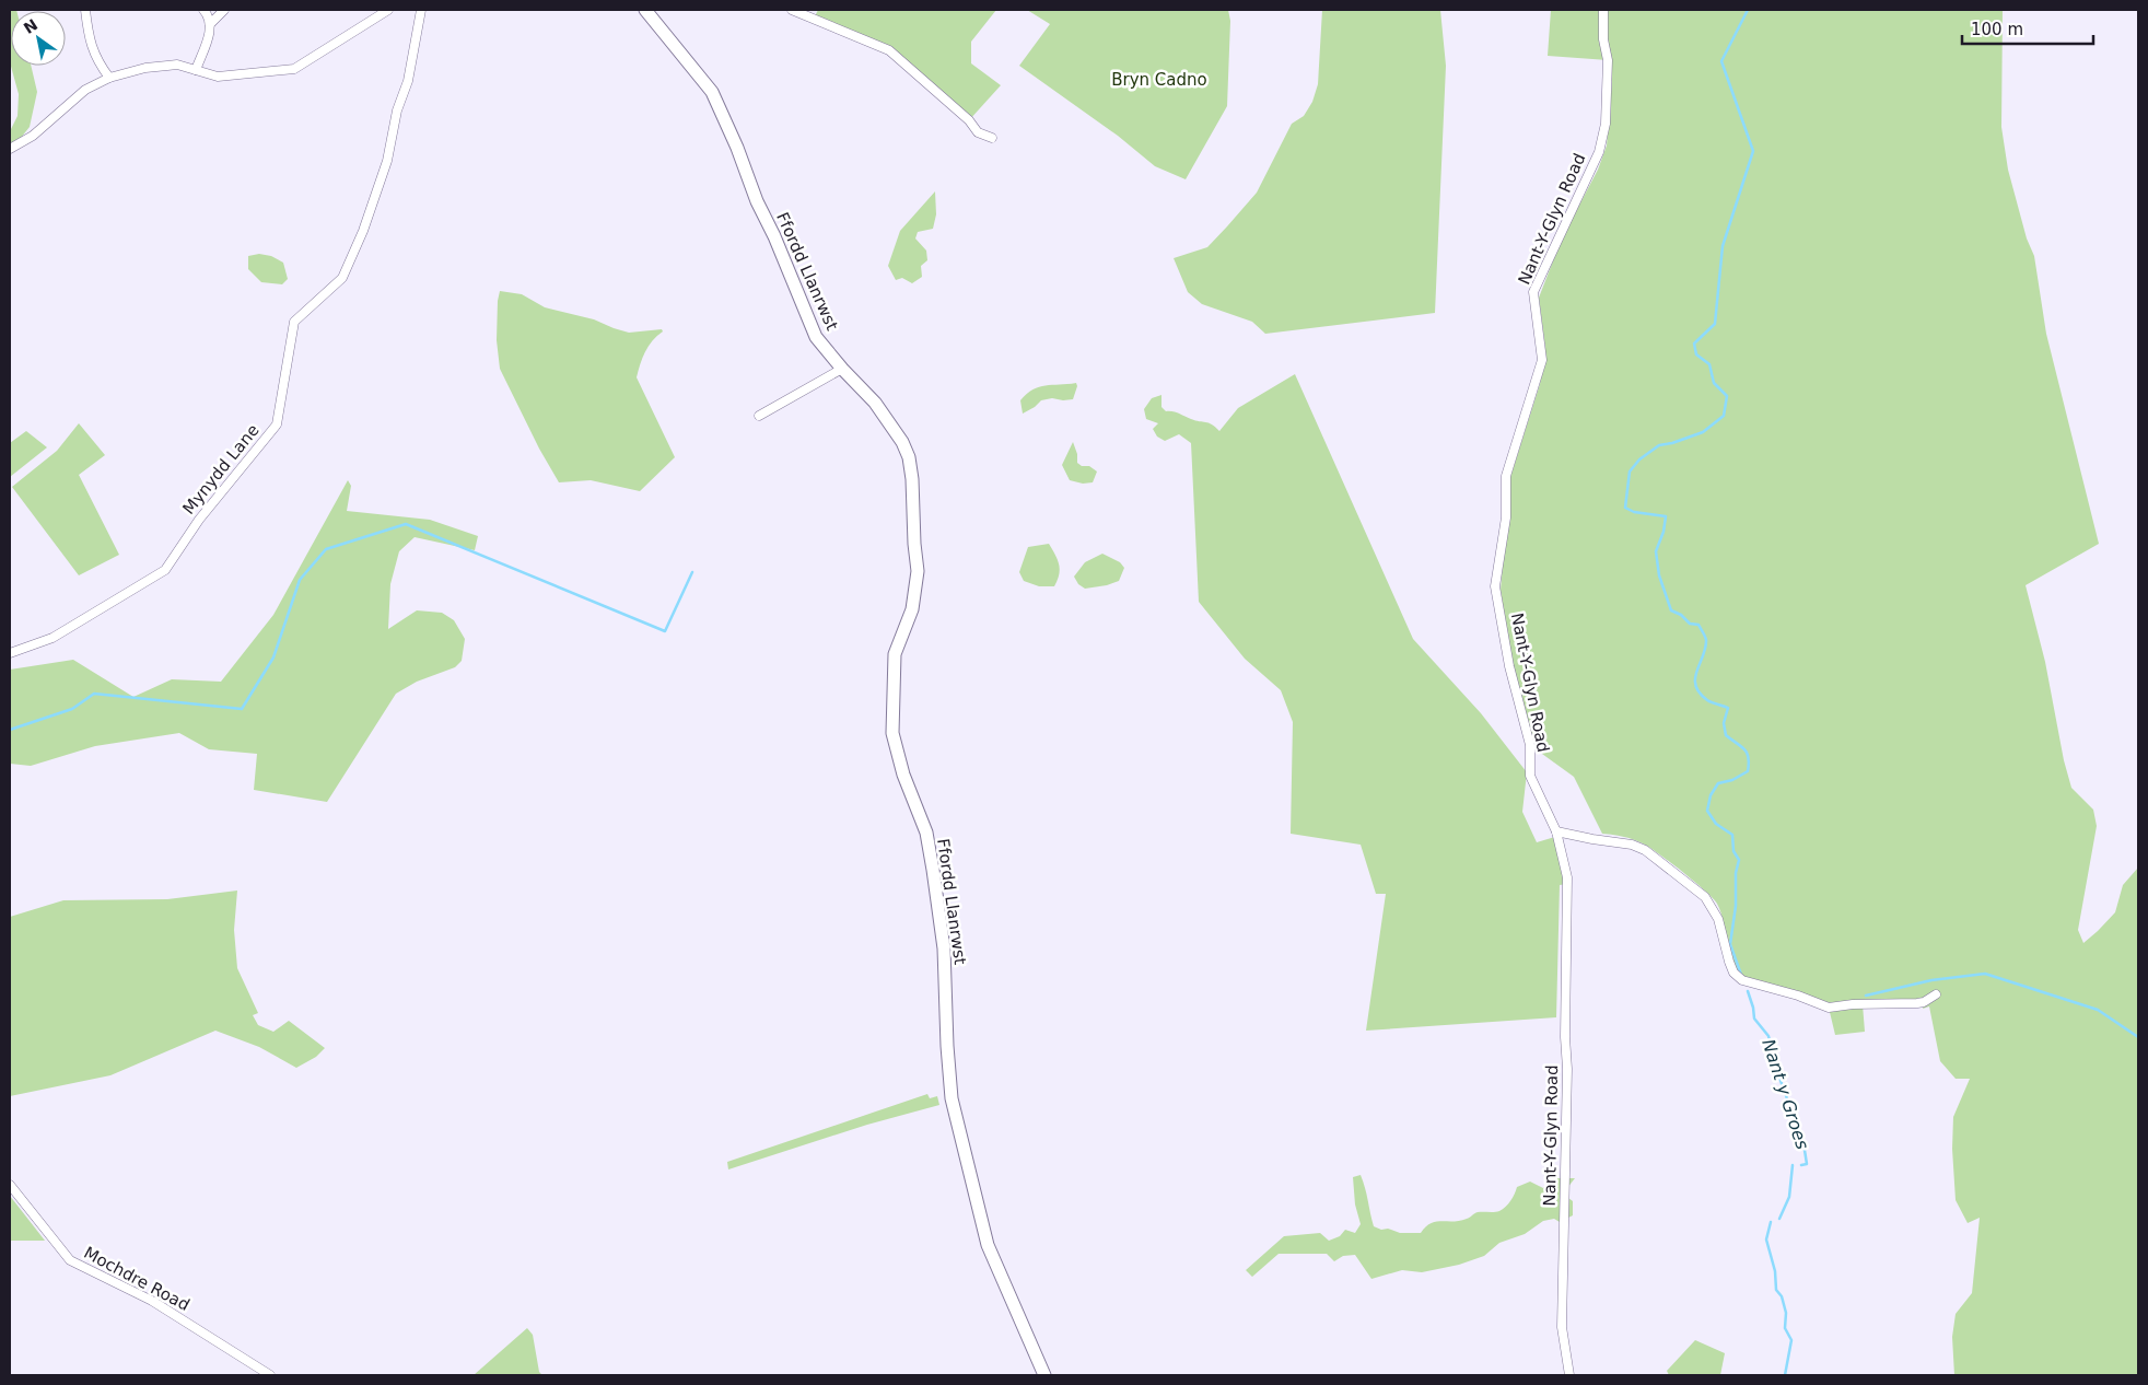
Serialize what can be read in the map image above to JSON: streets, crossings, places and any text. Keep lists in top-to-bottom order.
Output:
{
  "streets": {
    "main road": ["Ffordd Llanrwst"],
    "street": ["Nant-Y-Glyn Road", "Mynydd Lane", "Mochdre Road"]
  },
  "water": ["Nant y Groes"],
  "parks": ["Bryn Cadno"],
  "scale_bar": "100 m",
  "north": "top left"
}
